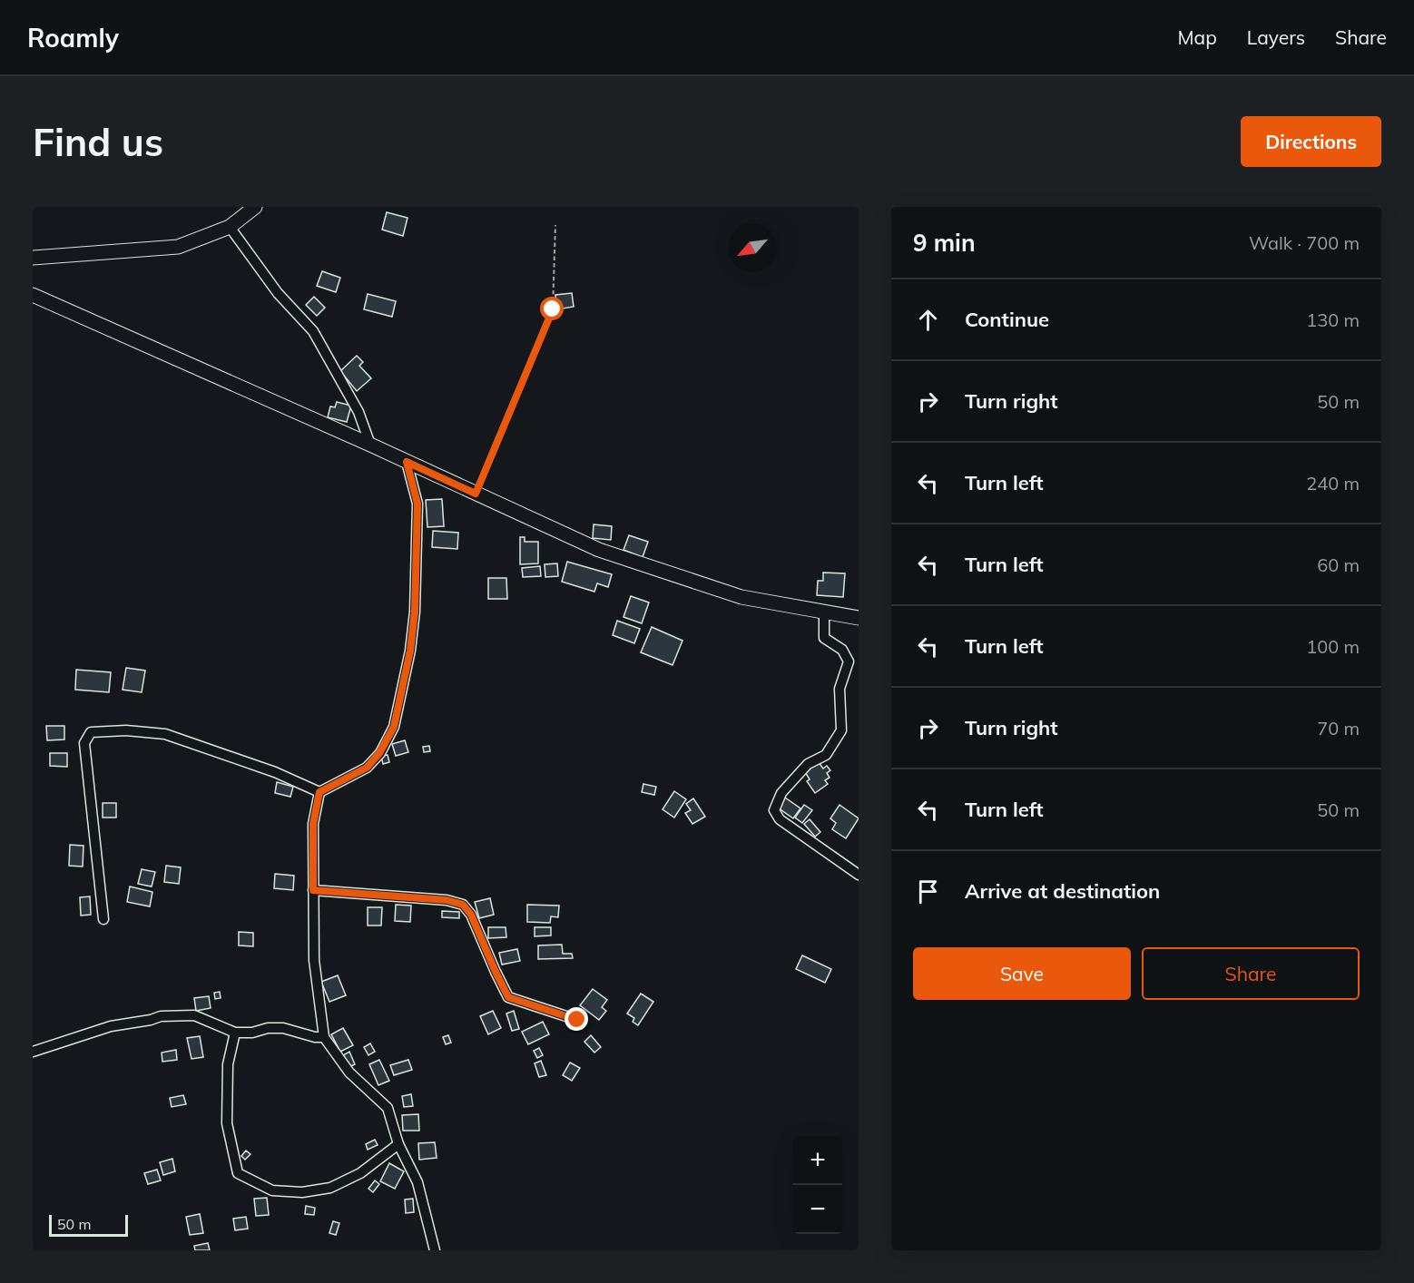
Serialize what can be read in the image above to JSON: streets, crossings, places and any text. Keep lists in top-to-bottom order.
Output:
{
  "scale_bar": "50 m",
  "north": "bottom left",
  "page": {
    "header": "Roamly",
    "nav": ["Map", "Layers", "Share"],
    "buttons": [
      "Directions",
      ["Save", "Share"]
    ],
    "title": "Find us",
    "heading": ["9 min", "Walk · 700 m"],
    "list": [
      ["Continue", "130 m"],
      ["Turn right", "50 m"],
      ["Turn left", "240 m"],
      ["Turn left", "60 m"],
      ["Turn left", "100 m"],
      ["Turn right", "70 m"],
      ["Turn left", "50 m"],
      "Arrive at destination"
    ],
    "map_buttons": ["+", "−"],
    "scale": "50 m"
  }
}
